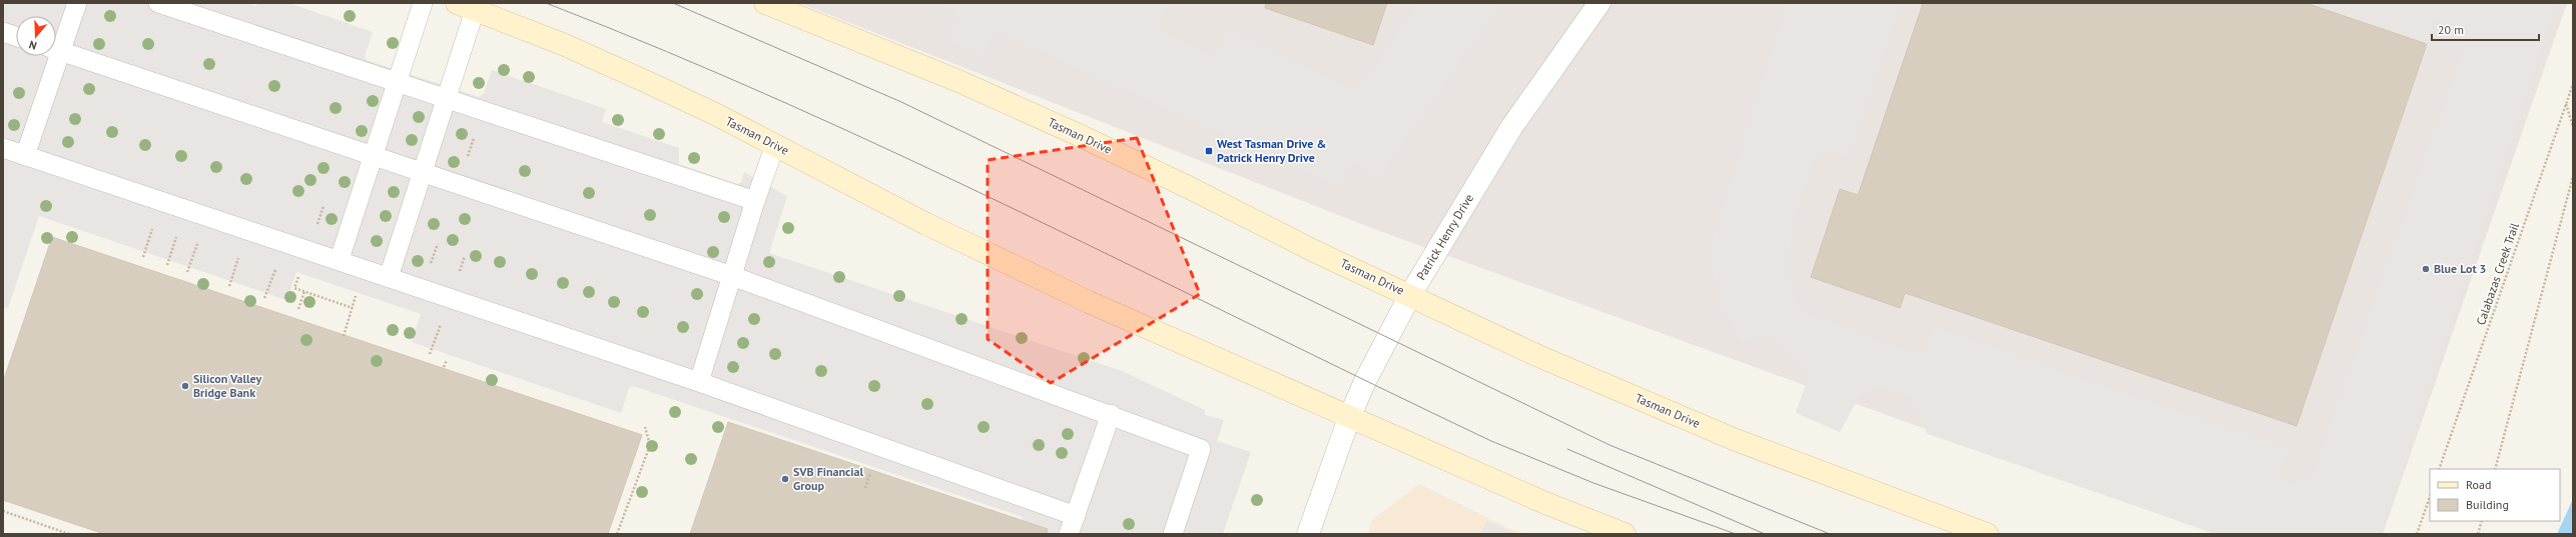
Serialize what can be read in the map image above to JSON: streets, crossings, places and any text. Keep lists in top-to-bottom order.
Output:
{
  "streets": {
    "main road": ["Tasman Drive"],
    "street": ["Patrick Henry Drive"],
    "path": ["Calabazas Creek Trail"]
  },
  "crossings": [
    ["Tasman Drive", "Patrick Henry Drive"]
  ],
  "places": {
    "transit": ["West Tasman Drive & Patrick Henry Drive"],
    "other": ["Blue Lot 3", "Silicon Valley Bridge Bank", "SVB Financial Group"]
  },
  "legend": ["Road", "Building"],
  "scale_bar": "20 m",
  "north": "bottom"
}
